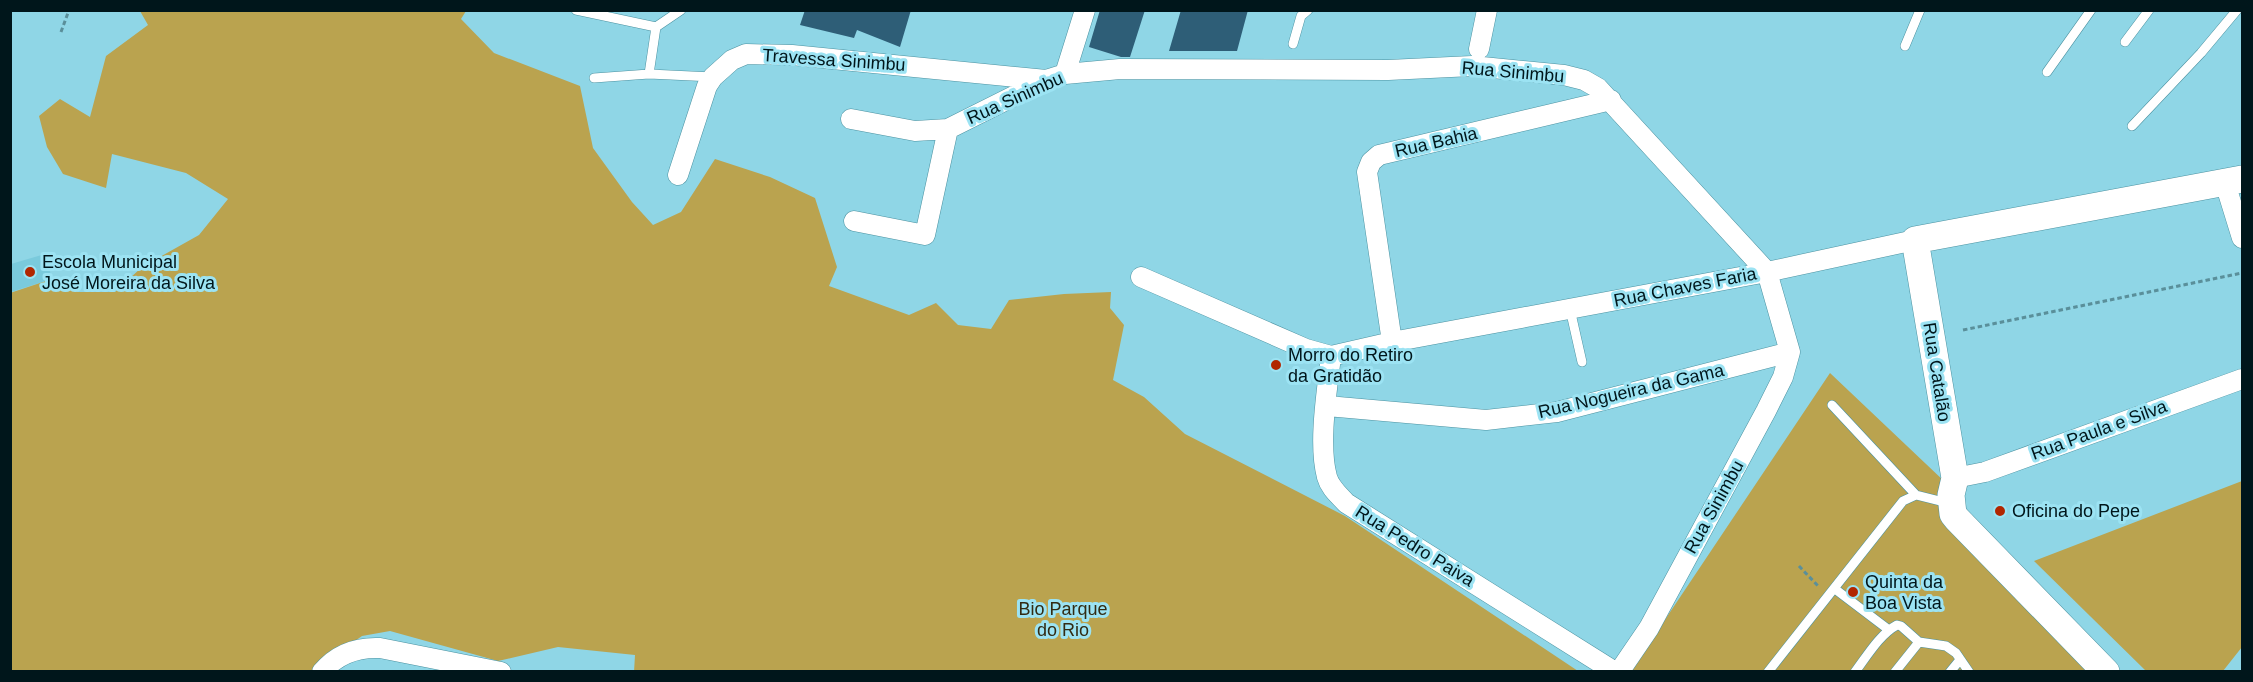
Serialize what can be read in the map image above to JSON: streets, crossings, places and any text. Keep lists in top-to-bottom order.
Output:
{
  "streets": {
    "main road": ["Rua Chaves Faria", "Rua Catalão"],
    "street": [
      "Travessa Sinimbu",
      "Rua Sinimbu",
      "Rua Bahia",
      "Rua Nogueira da Gama",
      "Rua Paula e Silva",
      "Rua Pedro Paiva"
    ]
  },
  "crossings": [
    ["Travessa Sinimbu", "Rua Sinimbu"],
    ["Rua Sinimbu", "Rua Bahia"],
    ["Rua Sinimbu", "Rua Chaves Faria"],
    ["Rua Sinimbu", "Rua Nogueira da Gama"],
    ["Rua Sinimbu", "Rua Pedro Paiva"],
    ["Rua Bahia", "Rua Chaves Faria"],
    ["Rua Chaves Faria", "Rua Catalão"],
    ["Rua Chaves Faria", "Rua Pedro Paiva"],
    ["Rua Catalão", "Rua Paula e Silva"],
    ["Rua Nogueira da Gama", "Rua Pedro Paiva"]
  ],
  "parks": ["Bio Parque do Rio"],
  "places": [
    "Escola Municipal José Moreira da Silva",
    "Morro do Retiro da Gratidão",
    "Oficina do Pepe",
    "Quinta da Boa Vista"
  ]
}
